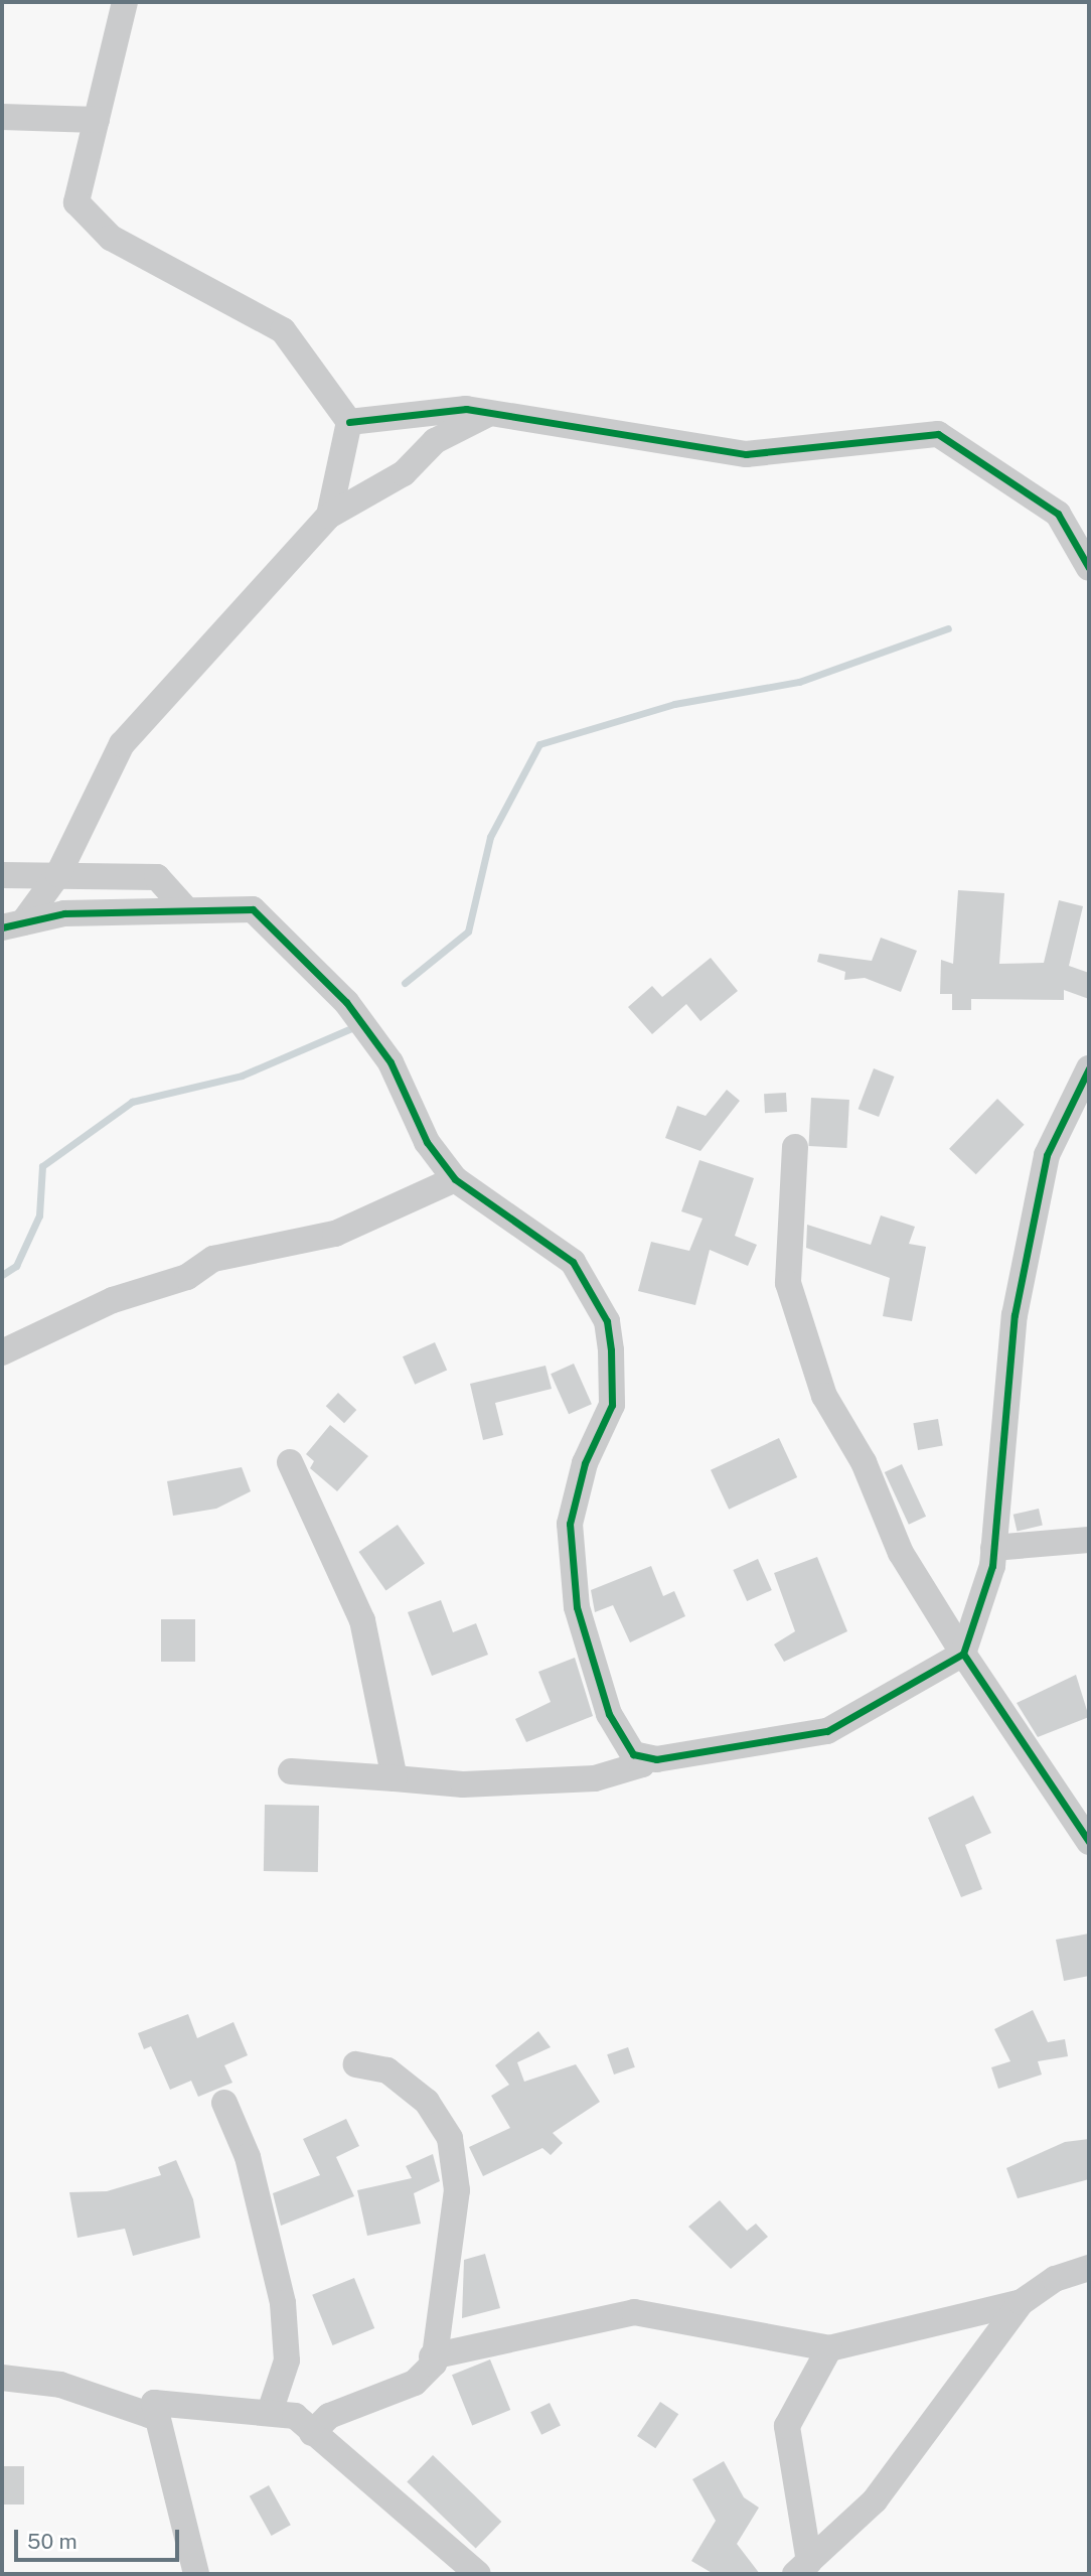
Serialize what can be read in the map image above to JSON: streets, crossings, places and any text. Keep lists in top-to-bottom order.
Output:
{
  "scale_bar": "50 m"
}
